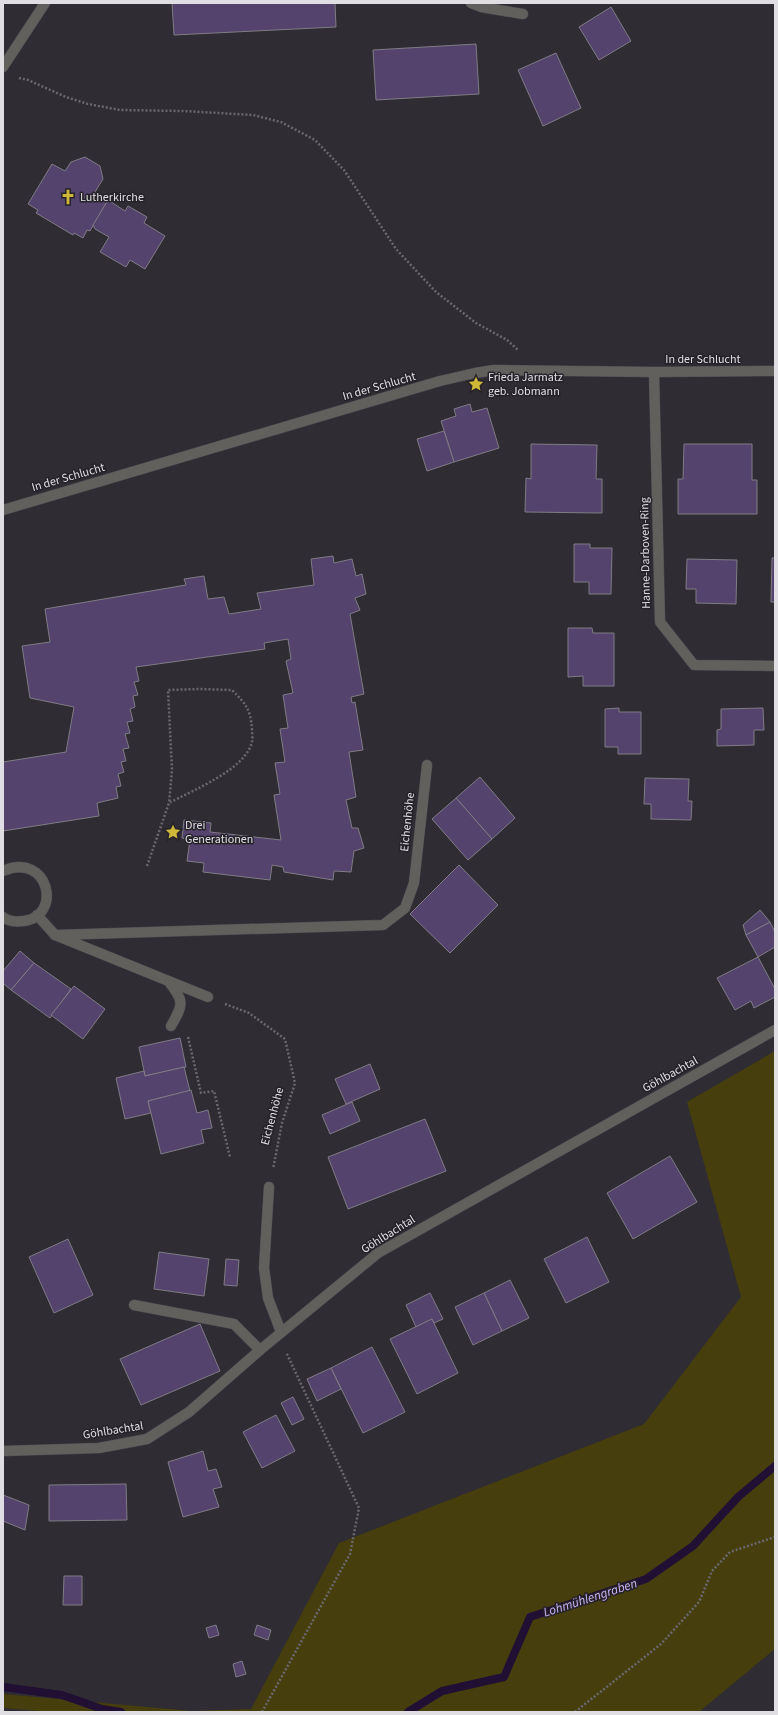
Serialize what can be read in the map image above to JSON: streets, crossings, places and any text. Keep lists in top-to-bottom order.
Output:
{
  "streets": {
    "street": [
      "In der Schlucht",
      "Hanne-Darboven-Ring",
      "Eichenhöhe",
      "Göhlbachtal"
    ]
  },
  "crossings": [
    ["In der Schlucht", "Hanne-Darboven-Ring"]
  ],
  "water": ["Lohmühlengraben"],
  "places": {
    "church": ["Lutherkirche"],
    "place": ["Frieda Jarmatz geb. Jobmann", "Drei Generationen"]
  }
}
